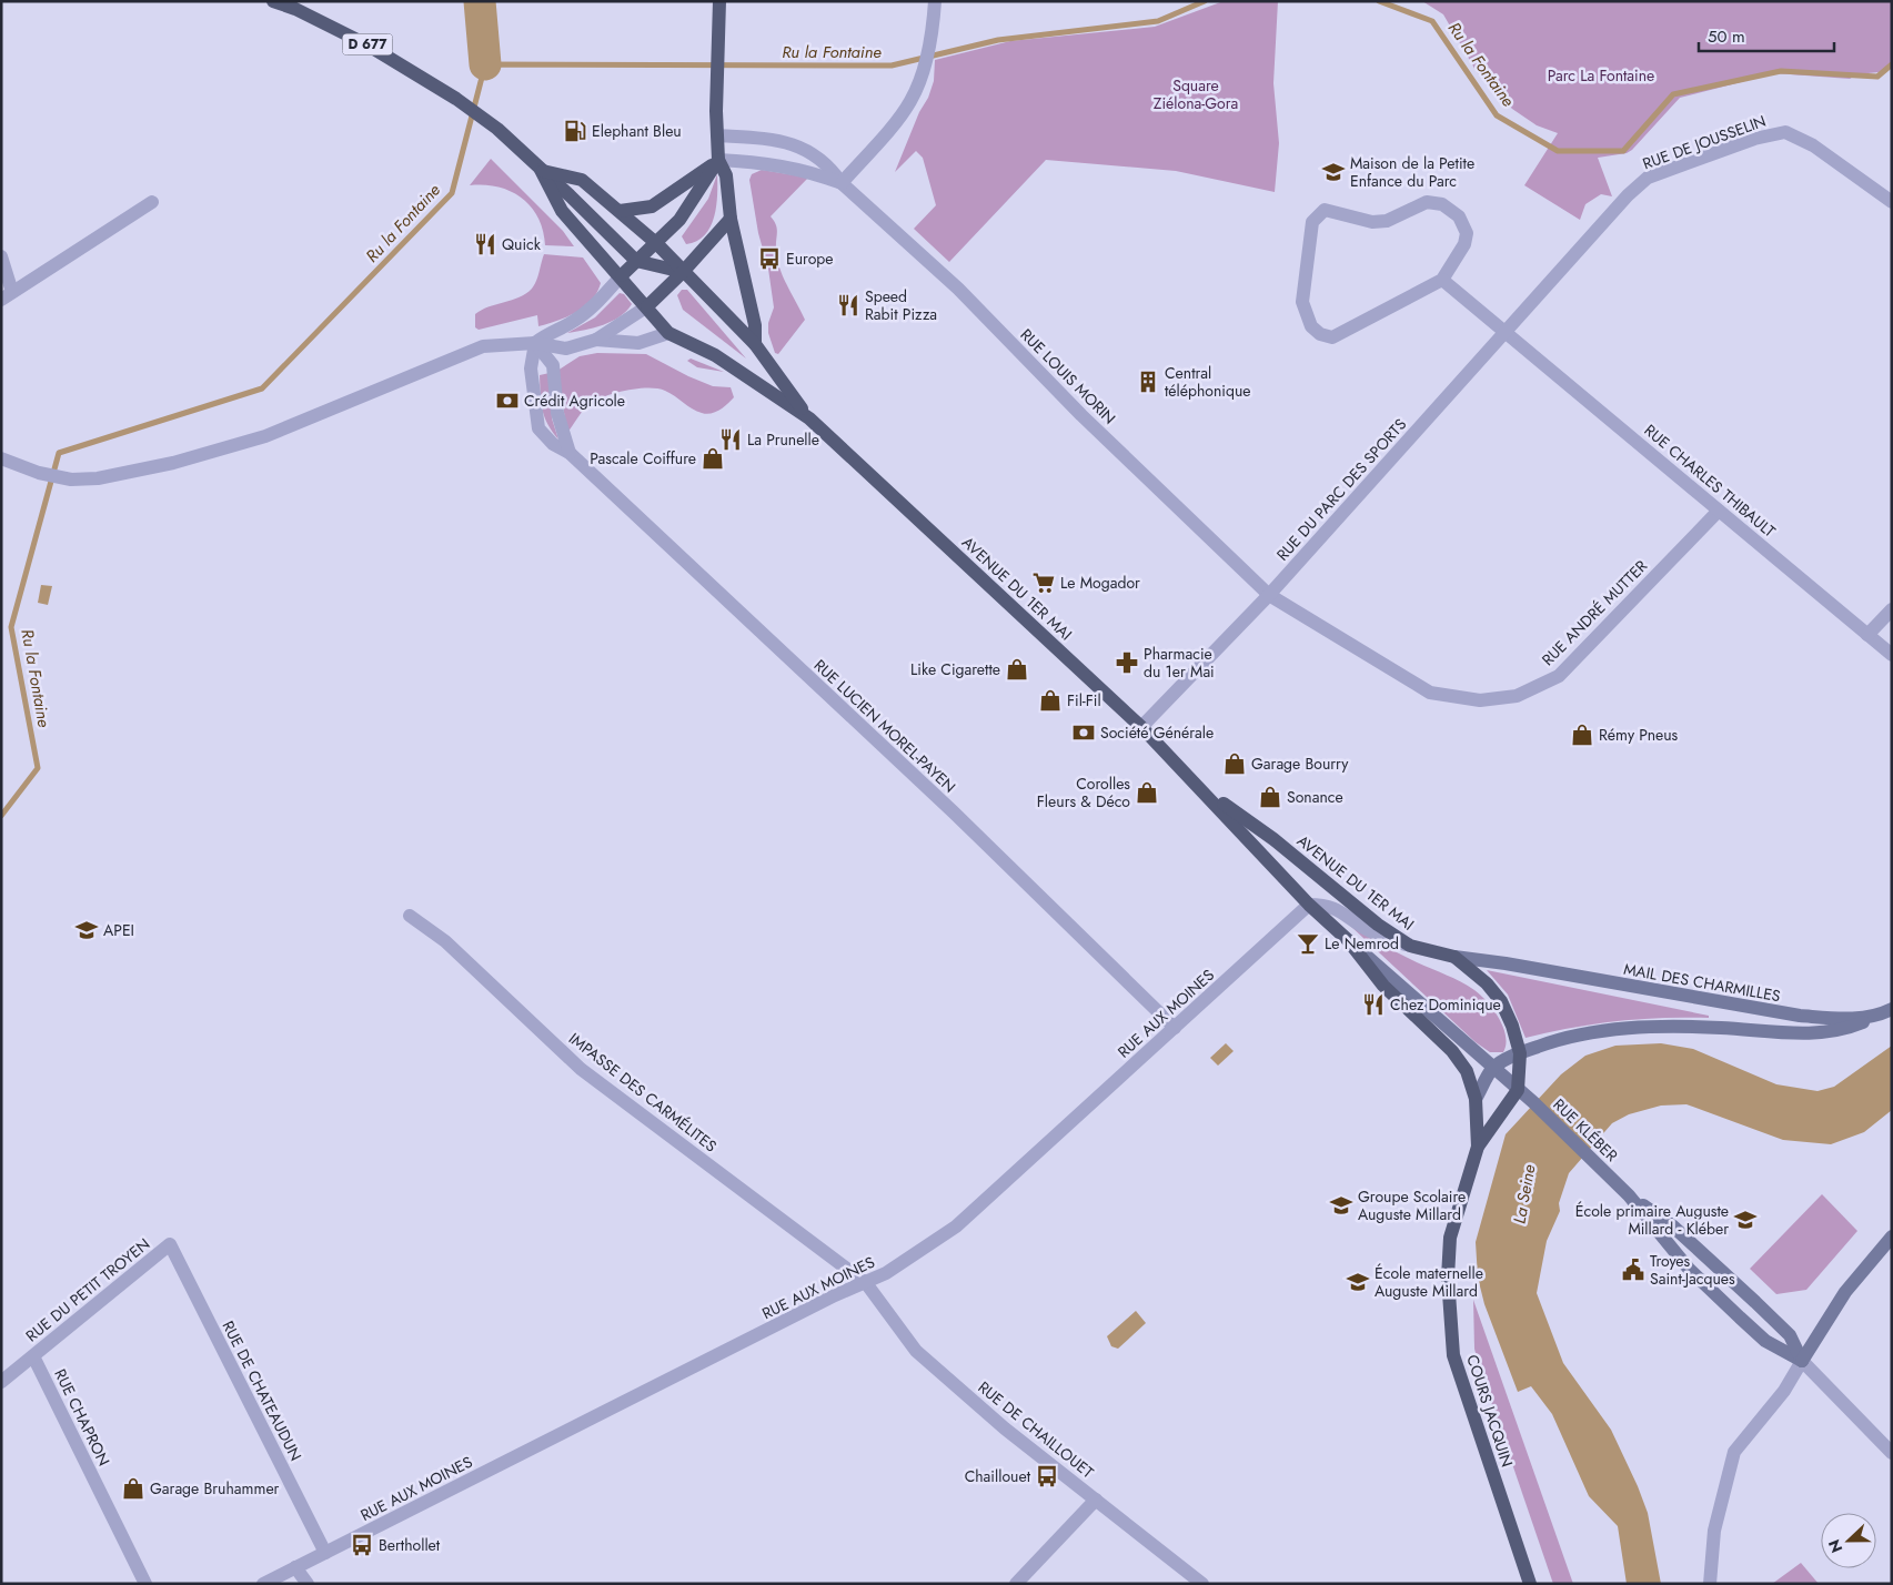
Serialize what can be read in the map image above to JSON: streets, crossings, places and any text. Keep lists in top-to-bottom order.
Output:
{
  "streets": {
    "main road": [
      "D 677",
      "AVENUE DU 1ER MAI",
      "MAIL DES CHARMILLES",
      "RUE KLÉBER",
      "COURS JACQUIN"
    ],
    "street": [
      "RUE DE JOUSSELIN",
      "RUE LOUIS MORIN",
      "RUE CHARLES THIBAULT",
      "RUE DU PARC DES SPORTS",
      "RUE ANDRÉ MUTTER",
      "RUE LUCIEN MOREL-PAYEN",
      "RUE AUX MOINES",
      "IMPASSE DES CARMÉLITES",
      "RUE DU PETIT TROYEN",
      "RUE DE CHATEAUDUN",
      "RUE CHAPRON",
      "RUE DE CHAILLOUET"
    ]
  },
  "crossings": [
    ["D 677", "AVENUE DU 1ER MAI"],
    ["RUE DE JOUSSELIN", "RUE CHARLES THIBAULT"],
    ["RUE DE JOUSSELIN", "RUE DU PARC DES SPORTS"],
    ["RUE LOUIS MORIN", "RUE DU PARC DES SPORTS"],
    ["RUE LOUIS MORIN", "RUE ANDRÉ MUTTER"],
    ["RUE CHARLES THIBAULT", "RUE DU PARC DES SPORTS"],
    ["RUE CHARLES THIBAULT", "RUE ANDRÉ MUTTER"],
    ["RUE DU PARC DES SPORTS", "AVENUE DU 1ER MAI"],
    ["RUE DU PARC DES SPORTS", "RUE ANDRÉ MUTTER"],
    ["AVENUE DU 1ER MAI", "MAIL DES CHARMILLES"],
    ["AVENUE DU 1ER MAI", "RUE AUX MOINES"],
    ["AVENUE DU 1ER MAI", "RUE KLÉBER"],
    ["AVENUE DU 1ER MAI", "COURS JACQUIN"],
    ["RUE LUCIEN MOREL-PAYEN", "RUE AUX MOINES"],
    ["RUE AUX MOINES", "IMPASSE DES CARMÉLITES"],
    ["RUE AUX MOINES", "RUE DE CHATEAUDUN"],
    ["RUE AUX MOINES", "RUE DE CHAILLOUET"],
    ["IMPASSE DES CARMÉLITES", "RUE DE CHAILLOUET"],
    ["RUE KLÉBER", "COURS JACQUIN"],
    ["RUE DU PETIT TROYEN", "RUE DE CHATEAUDUN"],
    ["RUE DU PETIT TROYEN", "RUE CHAPRON"]
  ],
  "water": ["Ru la Fontaine", "La Seine"],
  "parks": ["Parc La Fontaine", "Square Ziélona-Gora"],
  "places": {
    "fuel station": ["Elephant Bleu"],
    "school or university": [
      "Maison de la Petite Enfance du Parc",
      "APEI",
      "Groupe Scolaire Auguste Millard",
      "École primaire Auguste Millard - Kléber",
      "École maternelle Auguste Millard"
    ],
    "restaurant": [
      "Quick",
      "Speed Rabit Pizza",
      "La Prunelle",
      "Chez Dominique"
    ],
    "bus stop": ["Europe", "Chaillouet", "Berthollet"],
    "building": ["Central téléphonique"],
    "bank": ["Crédit Agricole", "Société Générale"],
    "shop": [
      "Pascale Coiffure",
      "Like Cigarette",
      "Fil-Fil",
      "Rémy Pneus",
      "Garage Bourry",
      "Corolles Fleurs & Déco",
      "Sonance",
      "Garage Bruhammer"
    ],
    "supermarket": ["Le Mogador"],
    "pharmacy": ["Pharmacie du 1er Mai"],
    "bar": ["Le Nemrod"],
    "public building": ["Troyes Saint-Jacques"]
  },
  "scale_bar": "50 m",
  "north": "left"
}
